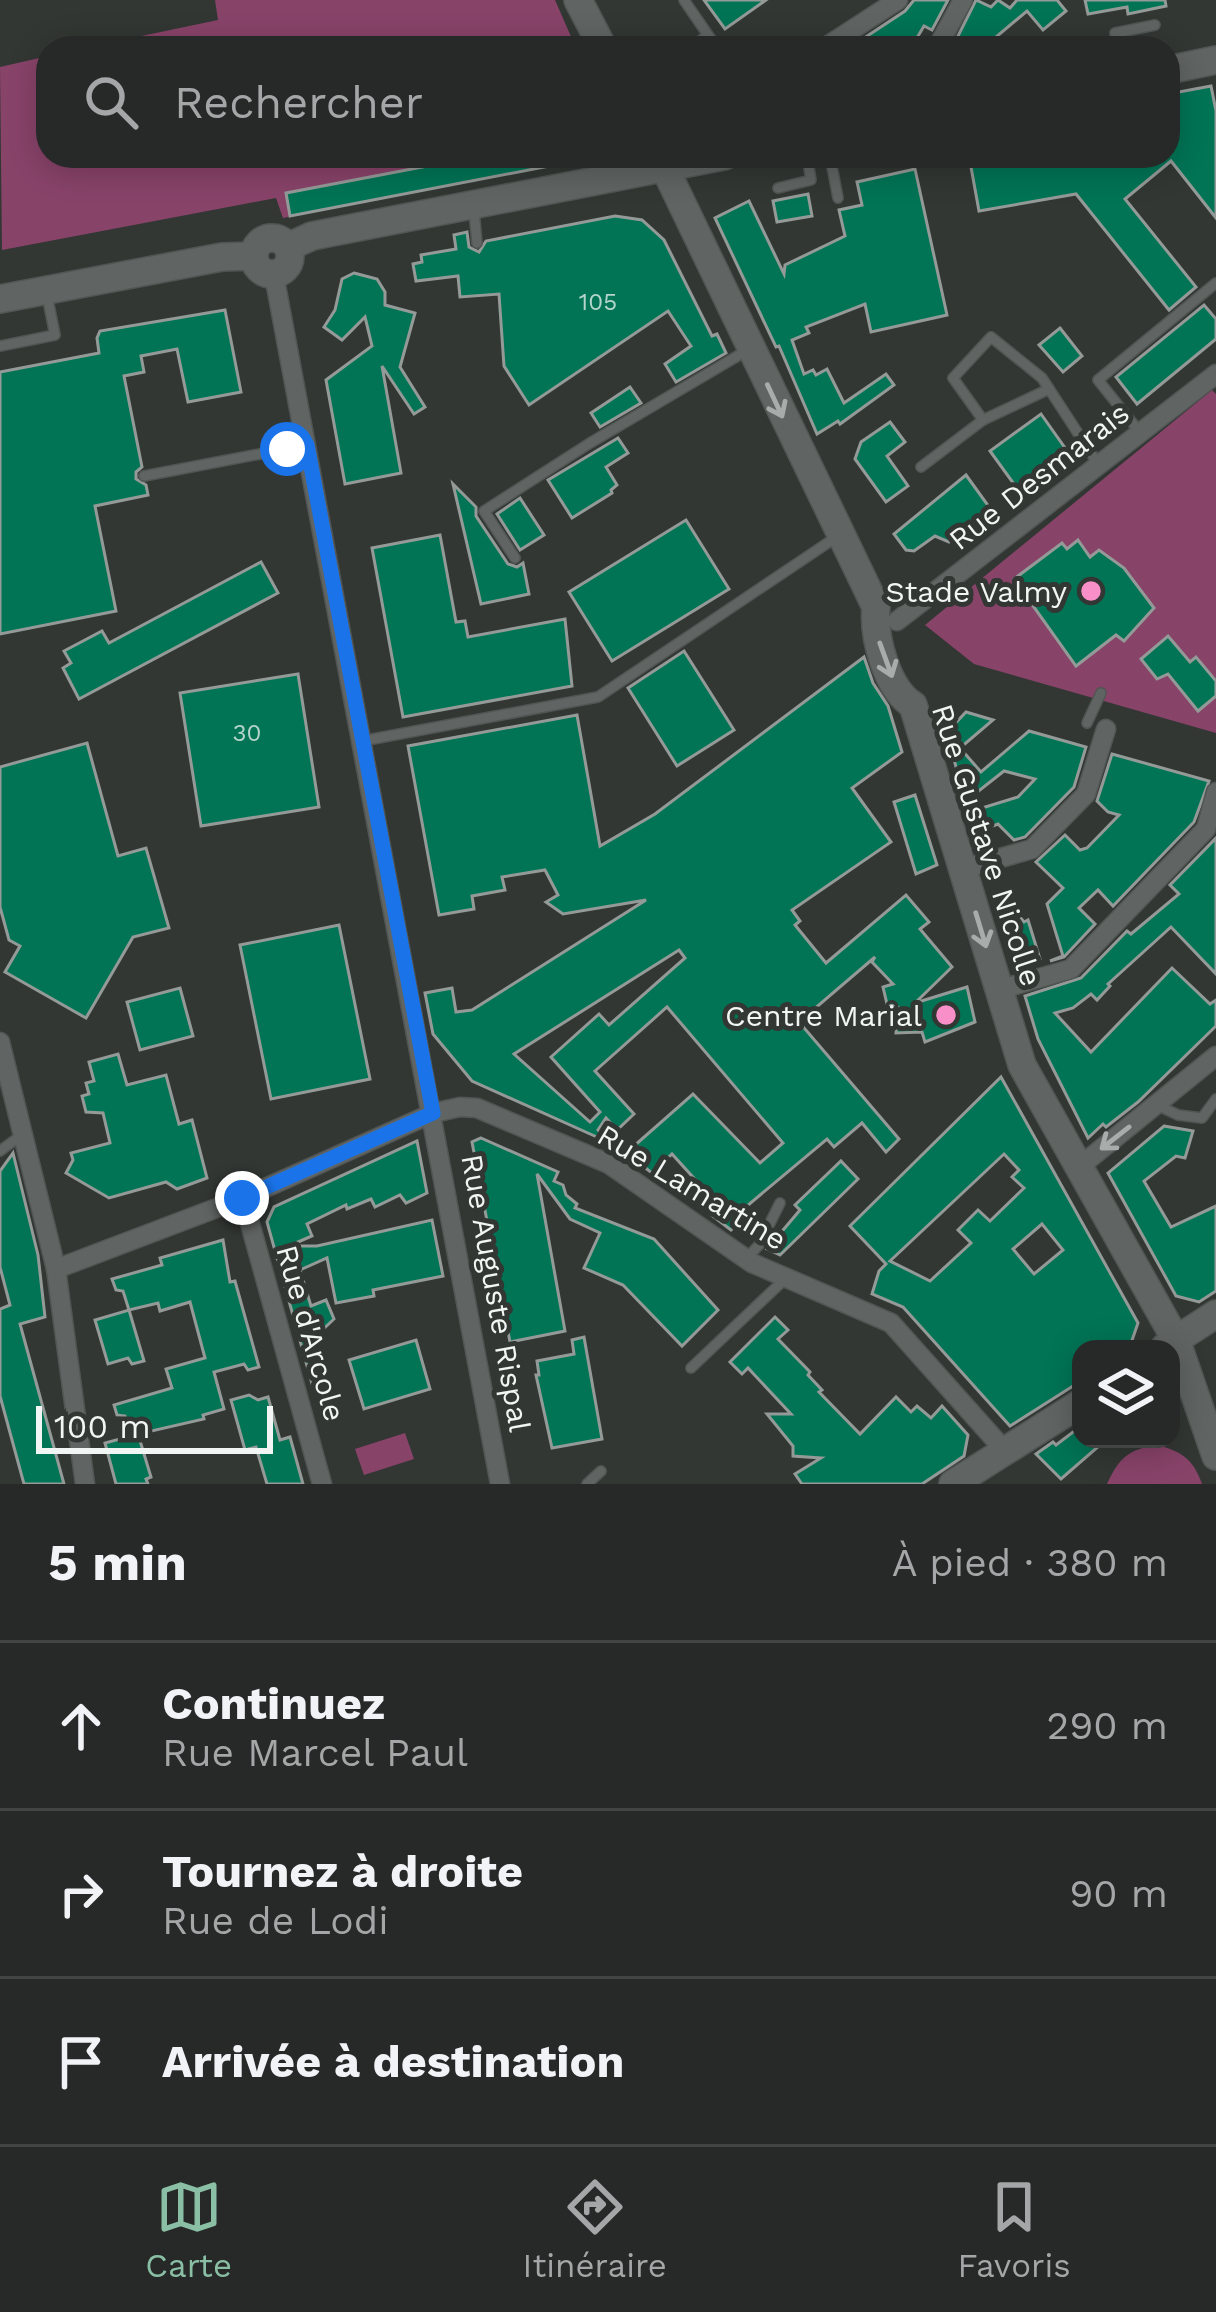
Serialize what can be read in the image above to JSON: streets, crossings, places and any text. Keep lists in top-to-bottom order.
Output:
{
  "streets": {
    "street": [
      "Rue Desmarais",
      "Rue Gustave Nicolle",
      "Rue Lamartine",
      "Rue Auguste Rispal",
      "Rue d'Arcole"
    ]
  },
  "crossings": [
    ["Rue Desmarais", "Rue Gustave Nicolle"],
    ["Rue Lamartine", "Rue Auguste Rispal"]
  ],
  "one_way": ["Rue Gustave Nicolle"],
  "places": ["Stade Valmy", "Centre Marial"],
  "house_numbers": ["105", "30"],
  "scale_bar": "100 m",
  "page": {
    "search": "Rechercher",
    "scale": "100 m",
    "heading": ["5 min", "À pied · 380 m"],
    "list": [
      ["Continuez", "Rue Marcel Paul", "290 m"],
      ["Tournez à droite", "Rue de Lodi", "90 m"],
      "Arrivée à destination"
    ],
    "nav": ["Carte", "Itinéraire", "Favoris"]
  }
}
